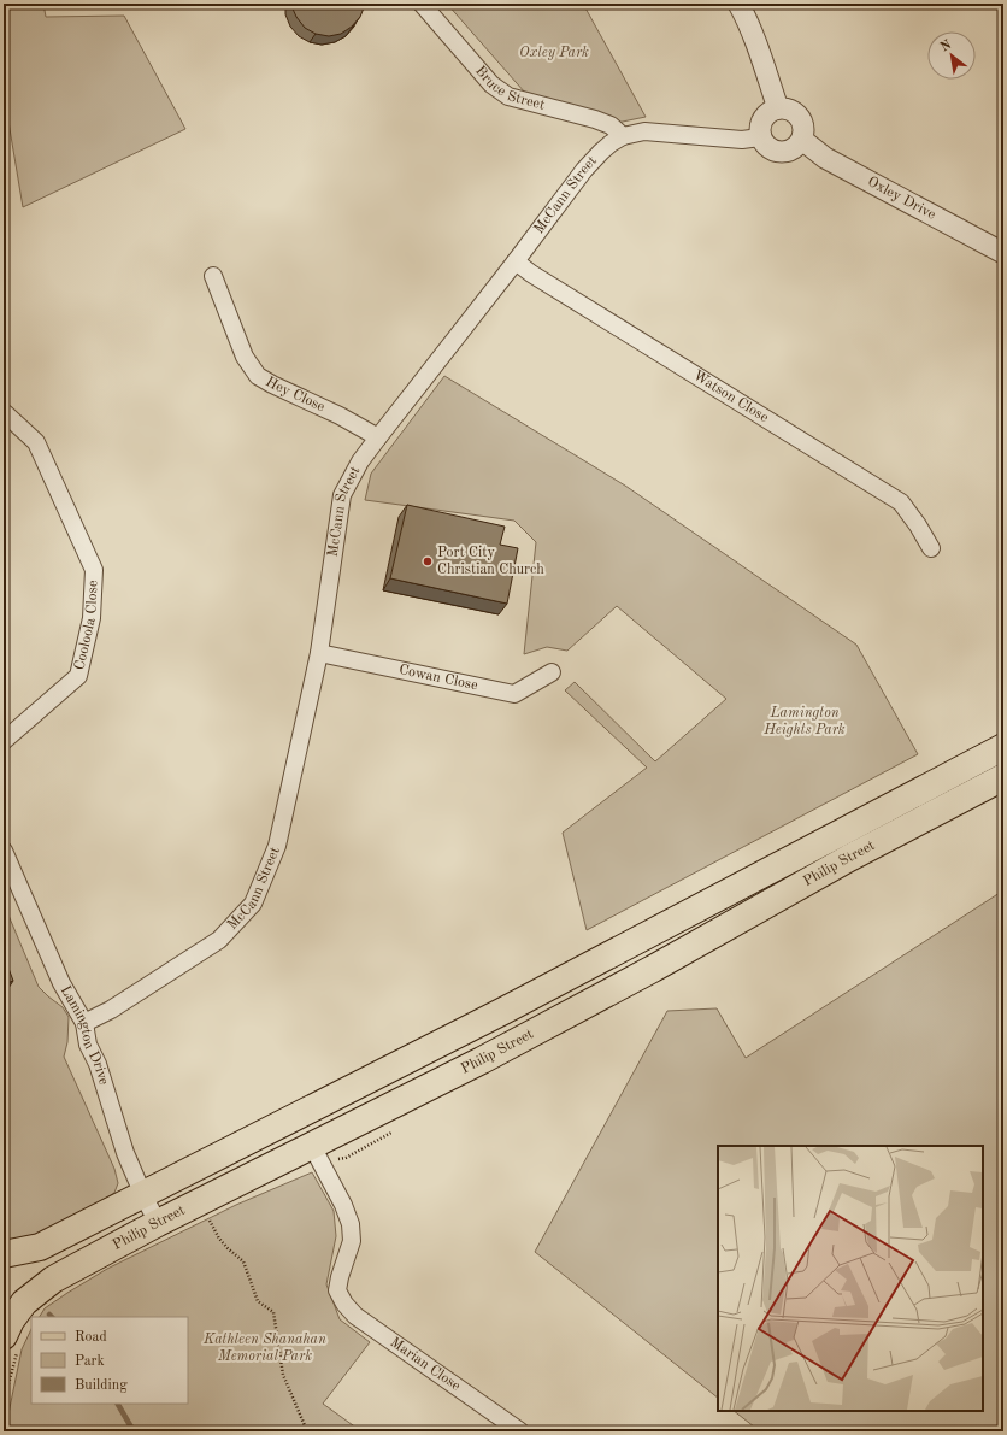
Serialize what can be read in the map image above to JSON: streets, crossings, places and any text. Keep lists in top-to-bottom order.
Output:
{
  "streets": {
    "main road": ["Philip Street"],
    "street": [
      "Bruce Street",
      "McCann Street",
      "Oxley Drive",
      "Hey Close",
      "Watson Close",
      "Cooloola Close",
      "Cowan Close",
      "Lamington Drive",
      "Marian Close"
    ]
  },
  "crossings": [
    ["Bruce Street", "McCann Street"],
    ["McCann Street", "Oxley Drive"],
    ["McCann Street", "Hey Close"],
    ["McCann Street", "Watson Close"],
    ["McCann Street", "Cowan Close"],
    ["McCann Street", "Lamington Drive"],
    ["Philip Street", "Lamington Drive"],
    ["Philip Street", "Marian Close"]
  ],
  "parks": ["Oxley Park", "Lamington Heights Park", "Kathleen Shanahan Memorial Park"],
  "places": ["Port City Christian Church"],
  "legend": ["Road", "Park", "Building"],
  "north": "top left"
}
